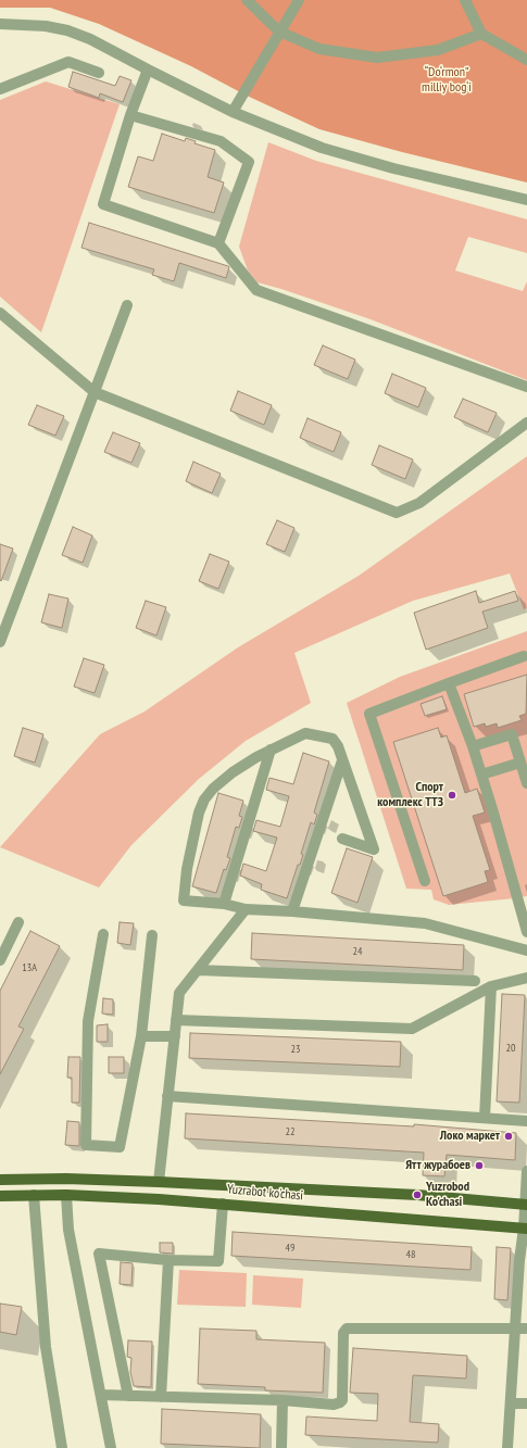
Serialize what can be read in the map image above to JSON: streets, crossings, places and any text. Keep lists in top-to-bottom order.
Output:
{
  "streets": {
    "main road": ["Yuzrabot ko'chasi"]
  },
  "parks": ["“Do‘rmon” milliy bog‘i"],
  "places": [
    "Спорт комплекс ТТЗ",
    "Локо маркет",
    "Ятт журабоев",
    "Yuzrobod Ko'chasi"
  ],
  "house_numbers": [
    "24",
    "13А",
    "20",
    "23",
    "22",
    "49",
    "48"
  ]
}
